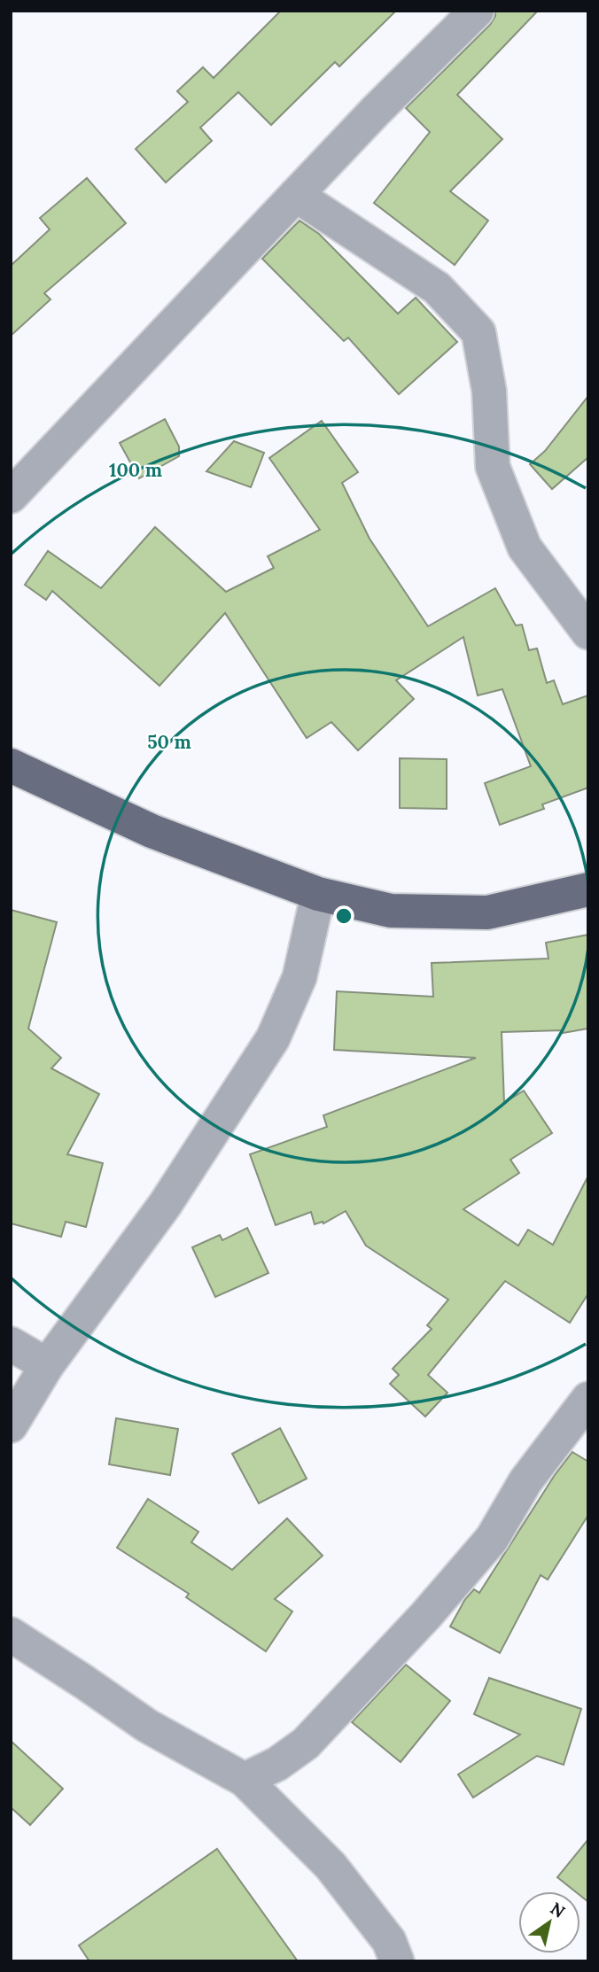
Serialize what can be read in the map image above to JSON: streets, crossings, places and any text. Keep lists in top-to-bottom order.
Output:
{
  "north": "top right",
  "rings": ["100 m", "50 m"]
}
